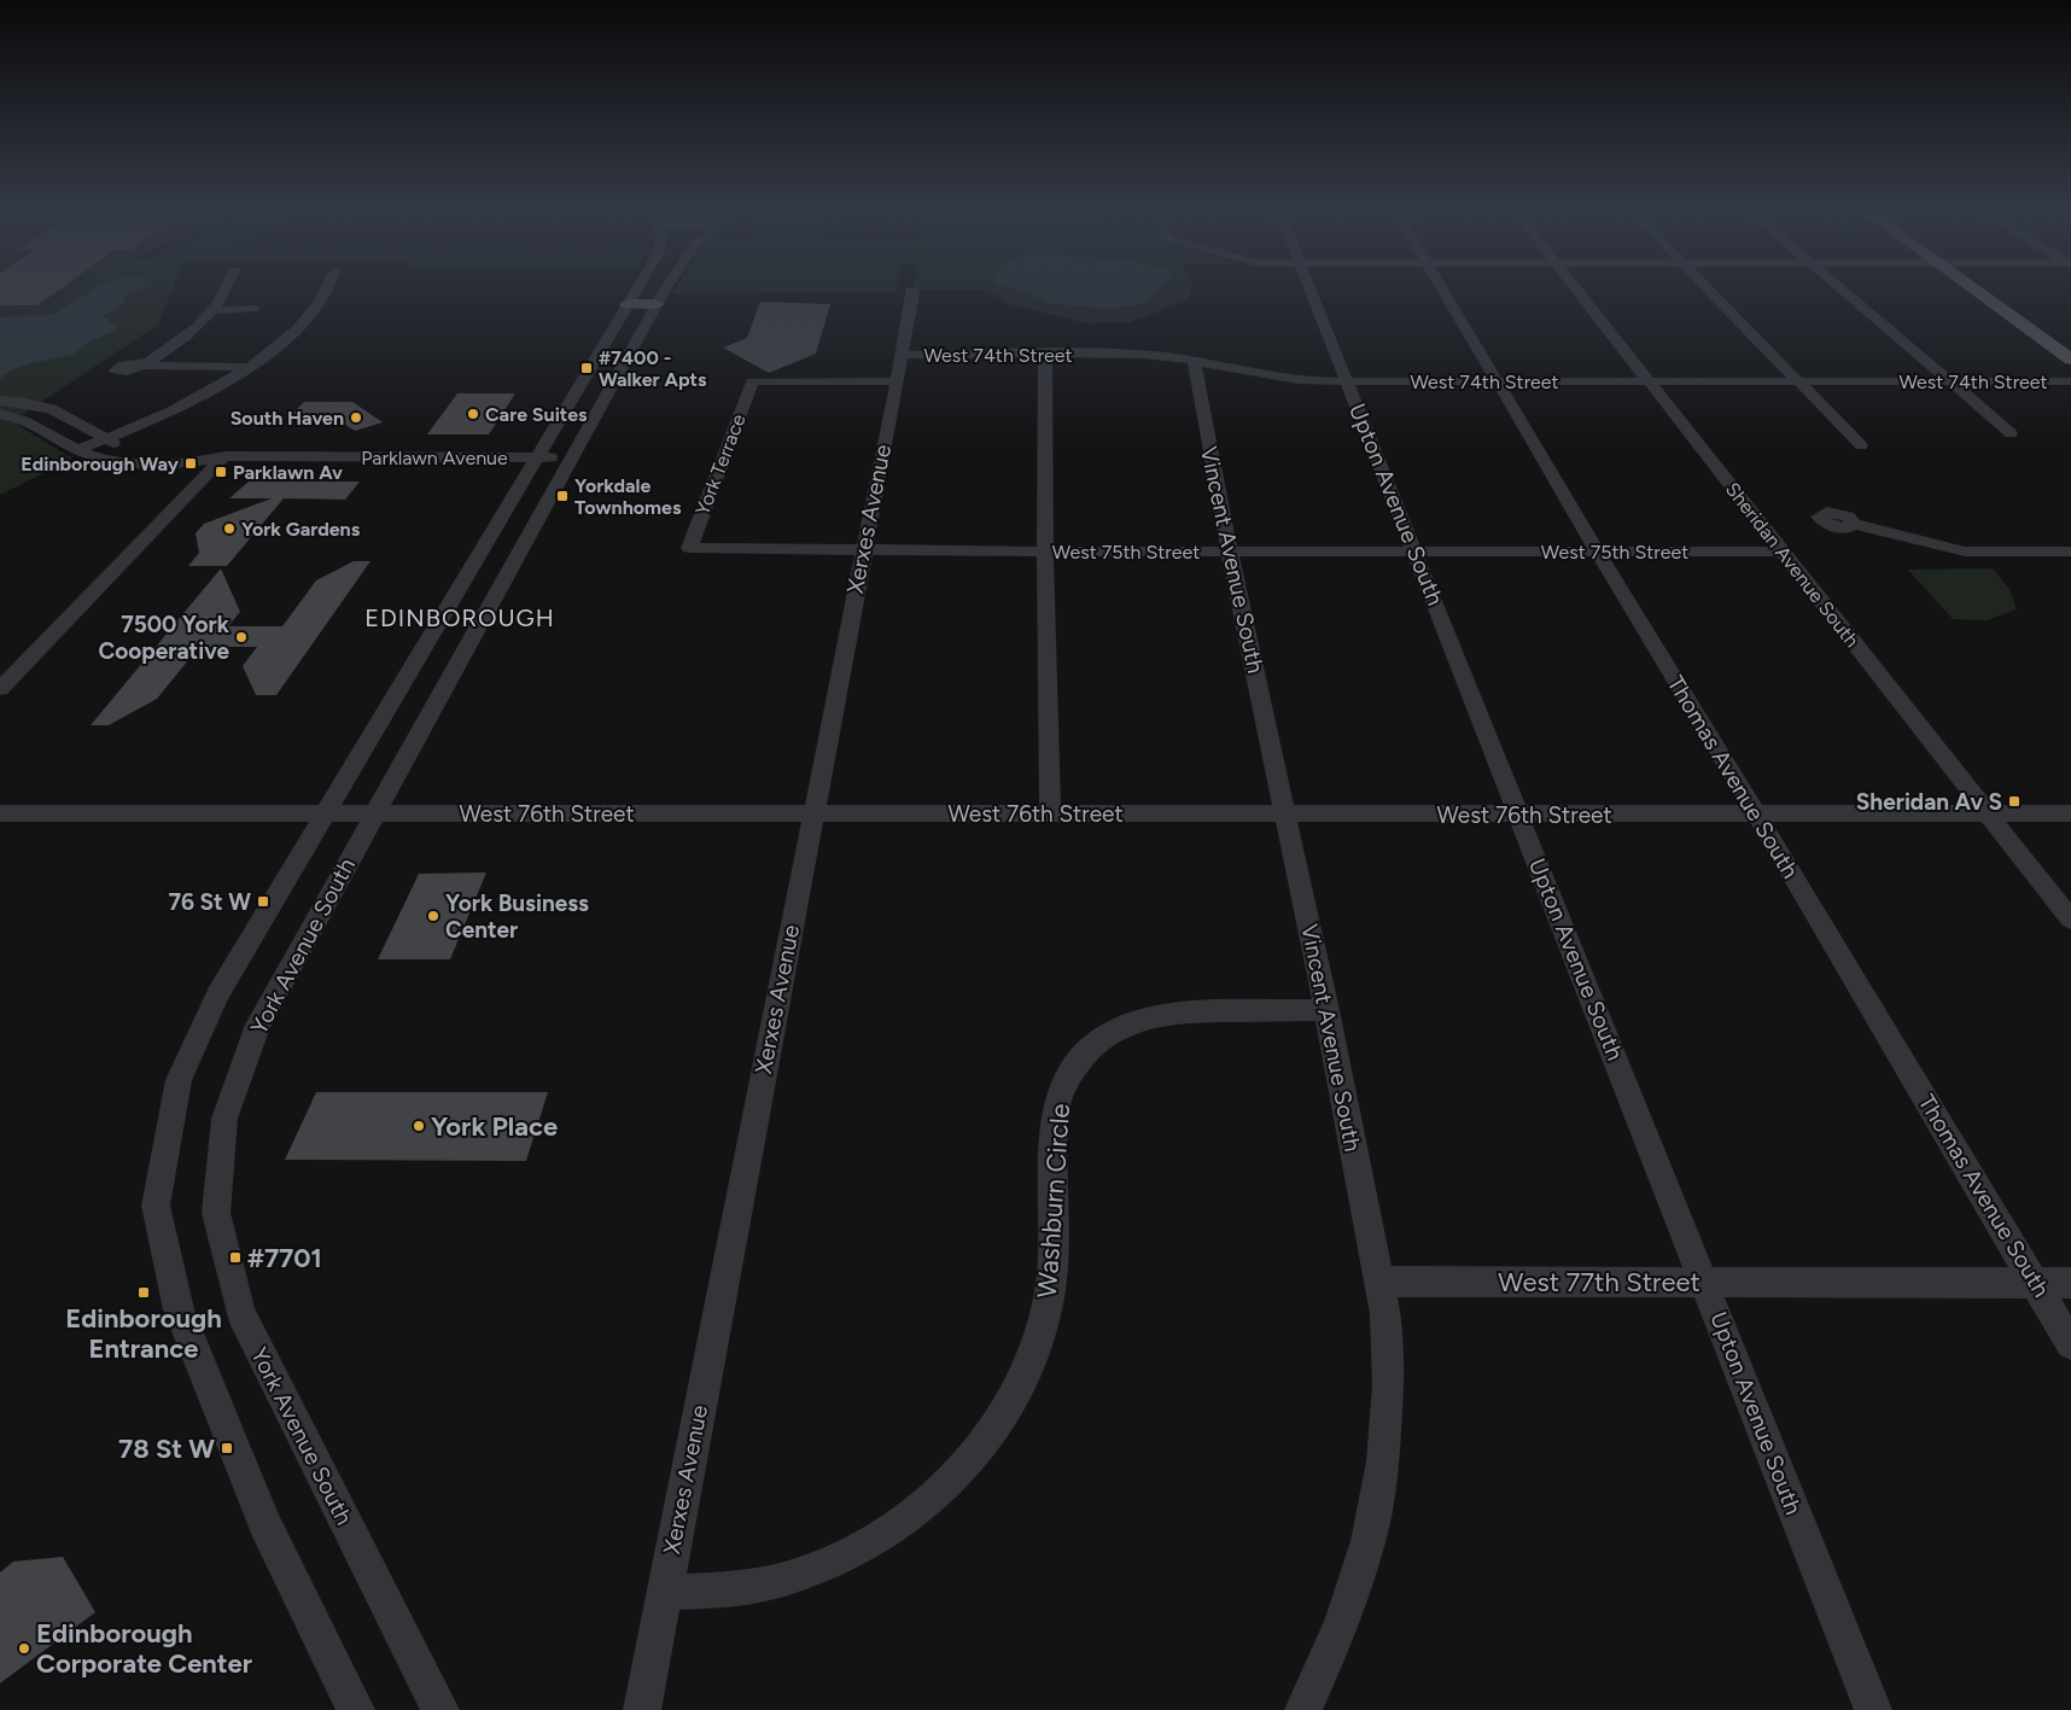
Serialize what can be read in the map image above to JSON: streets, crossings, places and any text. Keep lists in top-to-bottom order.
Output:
{
  "streets": {
    "street": [
      "West 74th Street",
      "Parklawn Avenue",
      "York Terrace",
      "Upton Avenue South",
      "Xerxes Avenue",
      "West 75th Street",
      "Vincent Avenue South",
      "Sheridan Avenue South",
      "Thomas Avenue South",
      "West 76th Street",
      "York Avenue South",
      "Washburn Circle",
      "West 77th Street"
    ]
  },
  "crossings": [
    ["West 74th Street", "York Terrace"],
    ["West 74th Street", "Upton Avenue South"],
    ["West 74th Street", "Xerxes Avenue"],
    ["West 74th Street", "Vincent Avenue South"],
    ["West 74th Street", "Sheridan Avenue South"],
    ["West 74th Street", "Thomas Avenue South"],
    ["Parklawn Avenue", "York Avenue South"],
    ["York Terrace", "West 75th Street"],
    ["Upton Avenue South", "West 75th Street"],
    ["Upton Avenue South", "West 76th Street"],
    ["Upton Avenue South", "West 77th Street"],
    ["Xerxes Avenue", "West 75th Street"],
    ["Xerxes Avenue", "West 76th Street"],
    ["Xerxes Avenue", "Washburn Circle"],
    ["West 75th Street", "Vincent Avenue South"],
    ["West 75th Street", "Sheridan Avenue South"],
    ["West 75th Street", "Thomas Avenue South"],
    ["Vincent Avenue South", "West 76th Street"],
    ["Vincent Avenue South", "Washburn Circle"],
    ["Vincent Avenue South", "West 77th Street"],
    ["Sheridan Avenue South", "West 76th Street"],
    ["Thomas Avenue South", "West 76th Street"],
    ["Thomas Avenue South", "West 77th Street"],
    ["West 76th Street", "York Avenue South"]
  ],
  "districts": ["EDINBOROUGH"],
  "places": {
    "transit": [
      "#7400 - Walker Apts",
      "Edinborough Way",
      "Parklawn Av",
      "Yorkdale Townhomes",
      "Sheridan Av S",
      "76 St W",
      "#7701",
      "Edinborough Entrance",
      "78 St W"
    ],
    "other": [
      "Care Suites",
      "South Haven",
      "York Gardens",
      "7500 York Cooperative",
      "York Business Center",
      "York Place",
      "Edinborough Corporate Center"
    ]
  }
}
